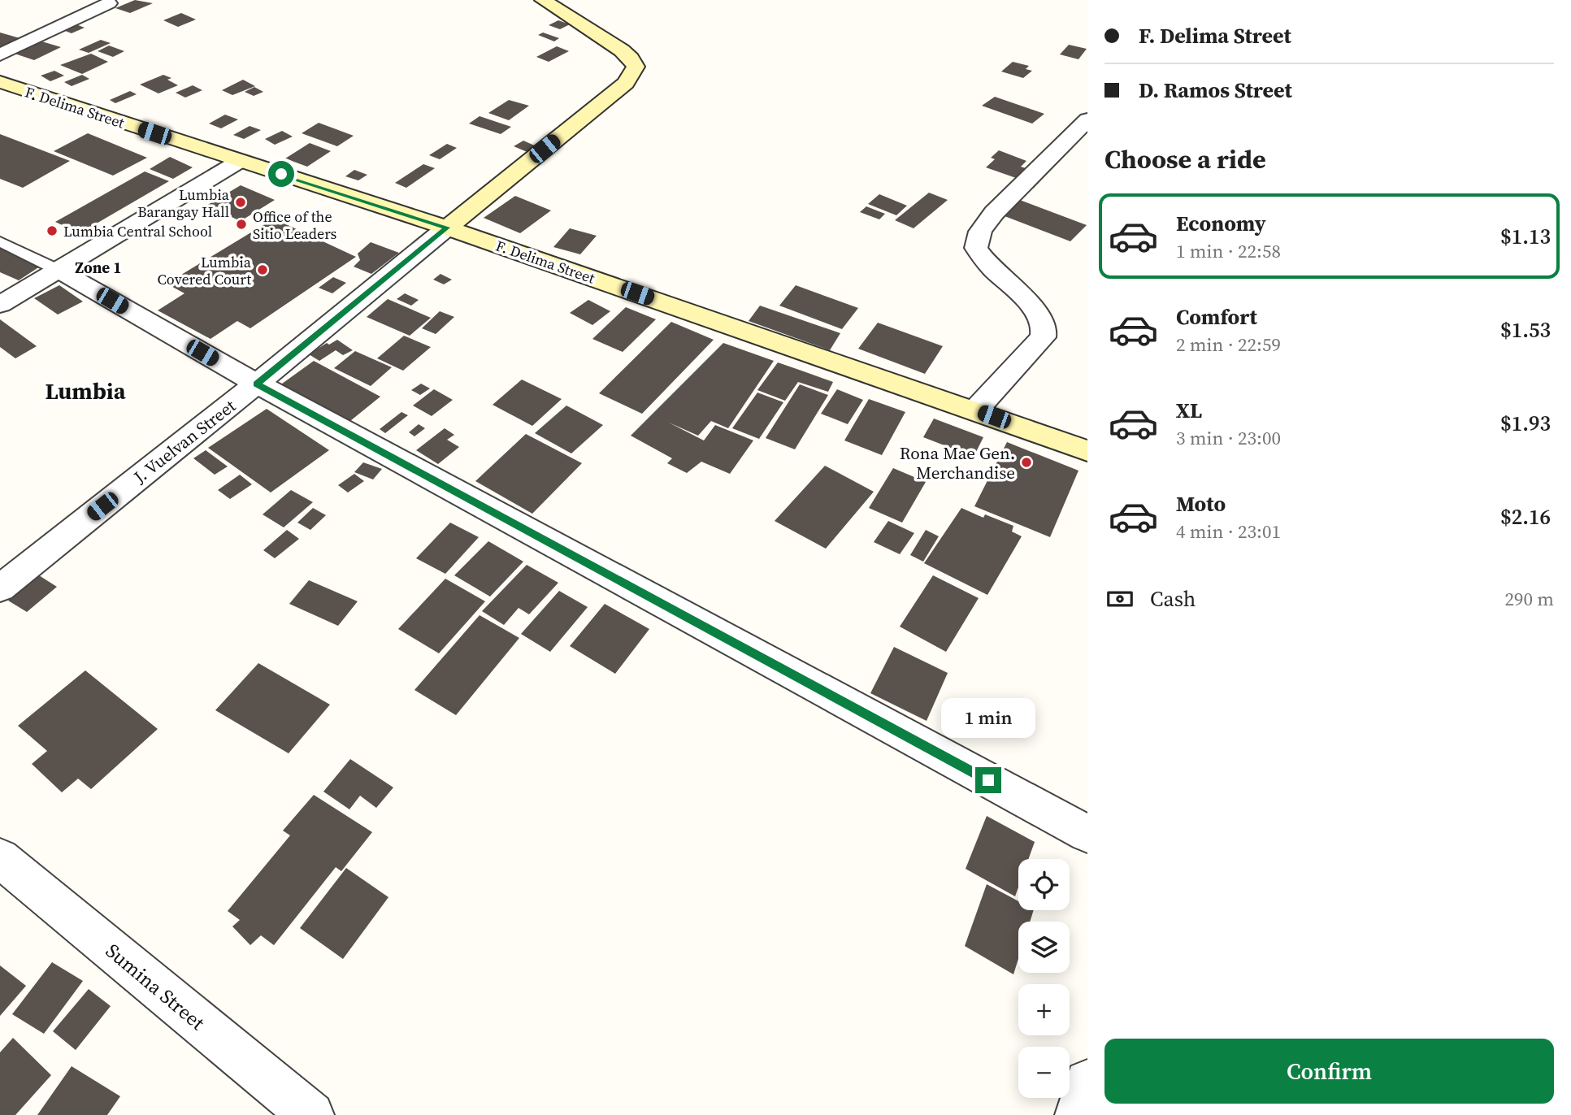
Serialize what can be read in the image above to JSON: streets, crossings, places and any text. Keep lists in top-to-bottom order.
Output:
{
  "streets": {
    "street": ["F. Delima Street", "J. Vuelvan Street", "Sumina Street"]
  },
  "crossings": [
    ["F. Delima Street", "J. Vuelvan Street"]
  ],
  "districts": ["Zone 1", "Lumbia"],
  "places": [
    "Lumbia Barangay Hall",
    "Office of the Sitio Leaders",
    "Lumbia Central School",
    "Lumbia Covered Court",
    "Rona Mae Gen. Merchandise"
  ],
  "page": {
    "banner": ["F. Delima Street", "D. Ramos Street"],
    "heading": "Choose a ride",
    "list": [
      {
        "name": "Economy",
        "note": "1 min · 22:58",
        "value": "$1.13"
      },
      {
        "name": "Comfort",
        "note": "2 min · 22:59",
        "value": "$1.53"
      },
      {
        "name": "XL",
        "note": "3 min · 23:00",
        "value": "$1.93"
      },
      {
        "name": "Moto",
        "note": "4 min · 23:01",
        "value": "$2.16"
      }
    ],
    "pay": ["Cash", "290 m"],
    "bubble": "1 min",
    "map_buttons": ["+", "−"],
    "buttons": "Confirm"
  }
}
